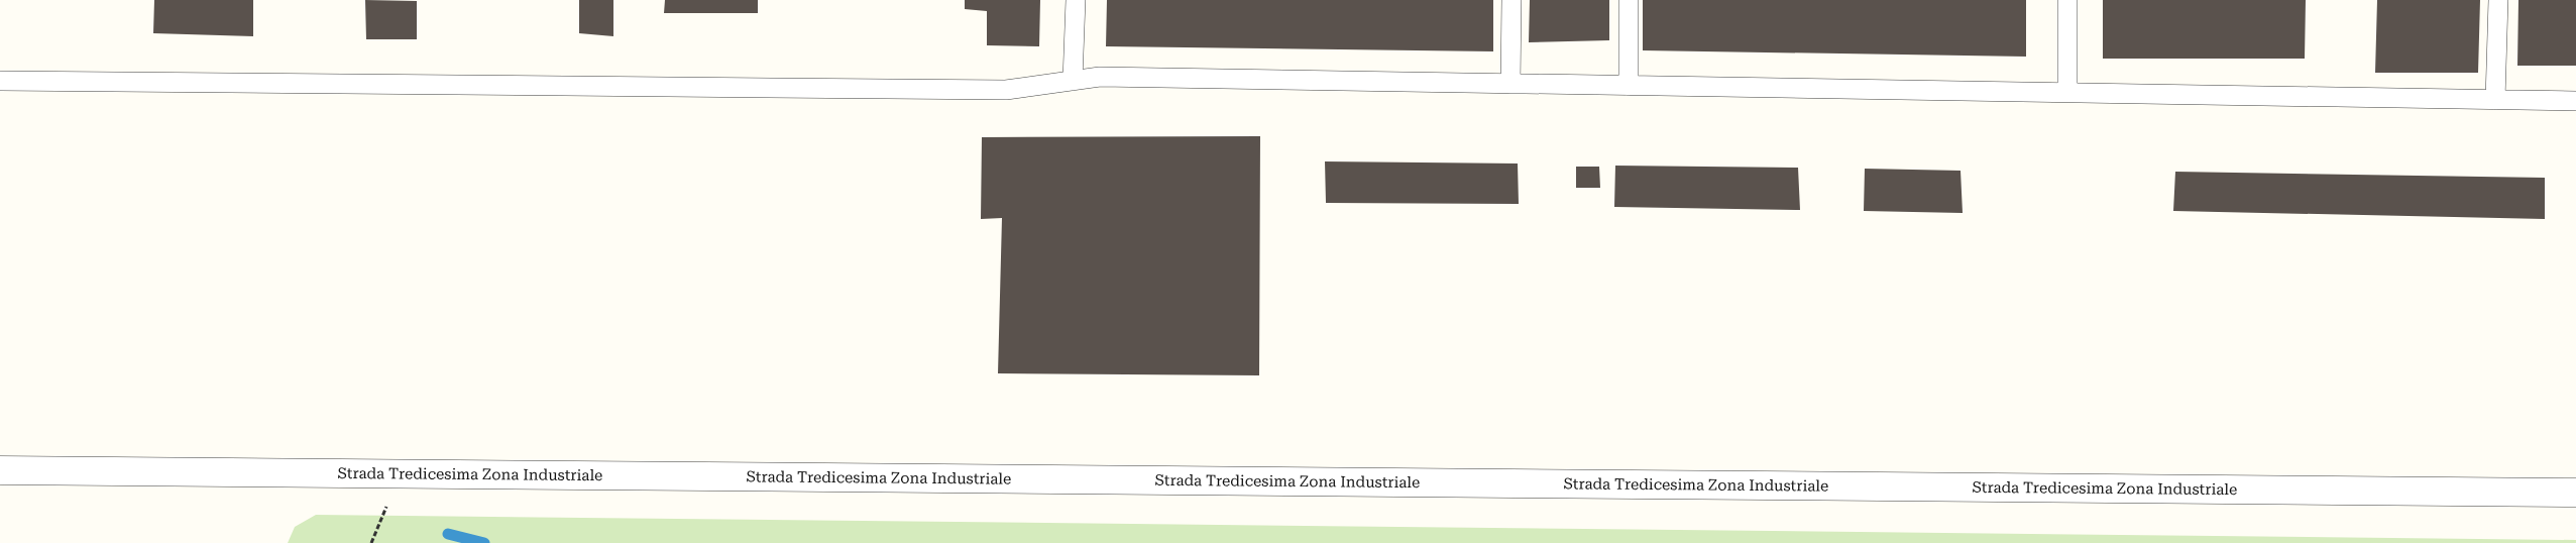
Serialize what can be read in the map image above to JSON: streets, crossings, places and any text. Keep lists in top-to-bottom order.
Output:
{
  "streets": {
    "street": ["Strada Tredicesima Zona Industriale"]
  }
}
